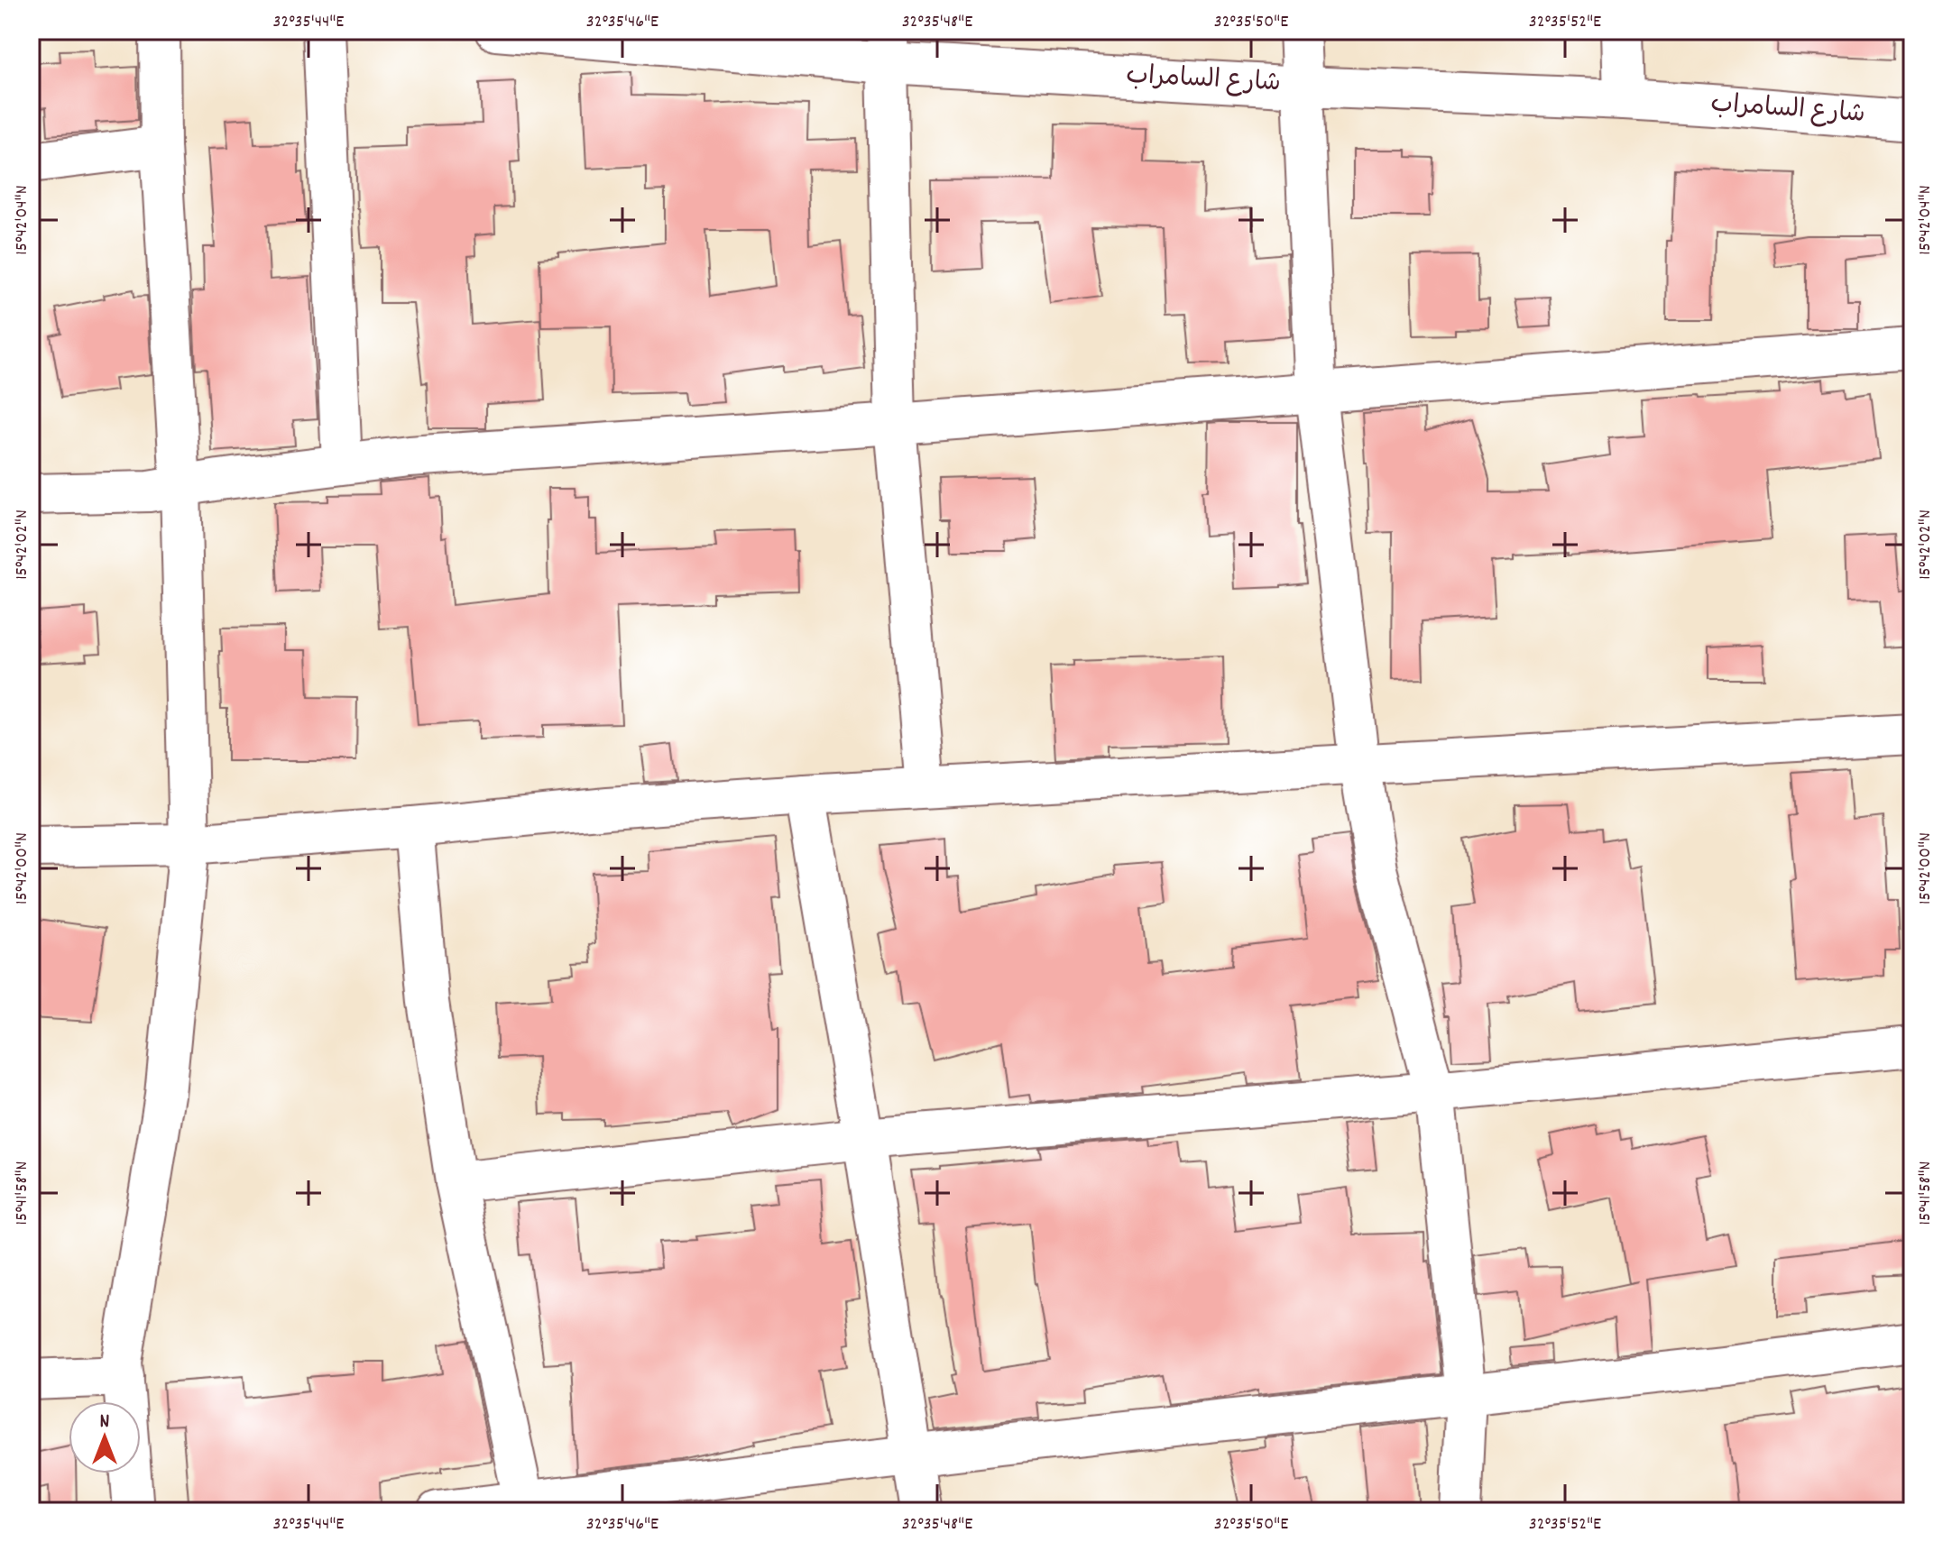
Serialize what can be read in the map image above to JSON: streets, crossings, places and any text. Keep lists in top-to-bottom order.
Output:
{
  "streets": {
    "street": ["شارع السامراب"]
  },
  "north": "top",
  "coordinates": [
    "32°35'44\"E",
    "32°35'46\"E",
    "32°35'48\"E",
    "32°35'50\"E",
    "32°35'52\"E",
    "15°42'04\"N",
    "15°42'02\"N",
    "15°42'00\"N",
    "15°41'58\"N"
  ]
}
